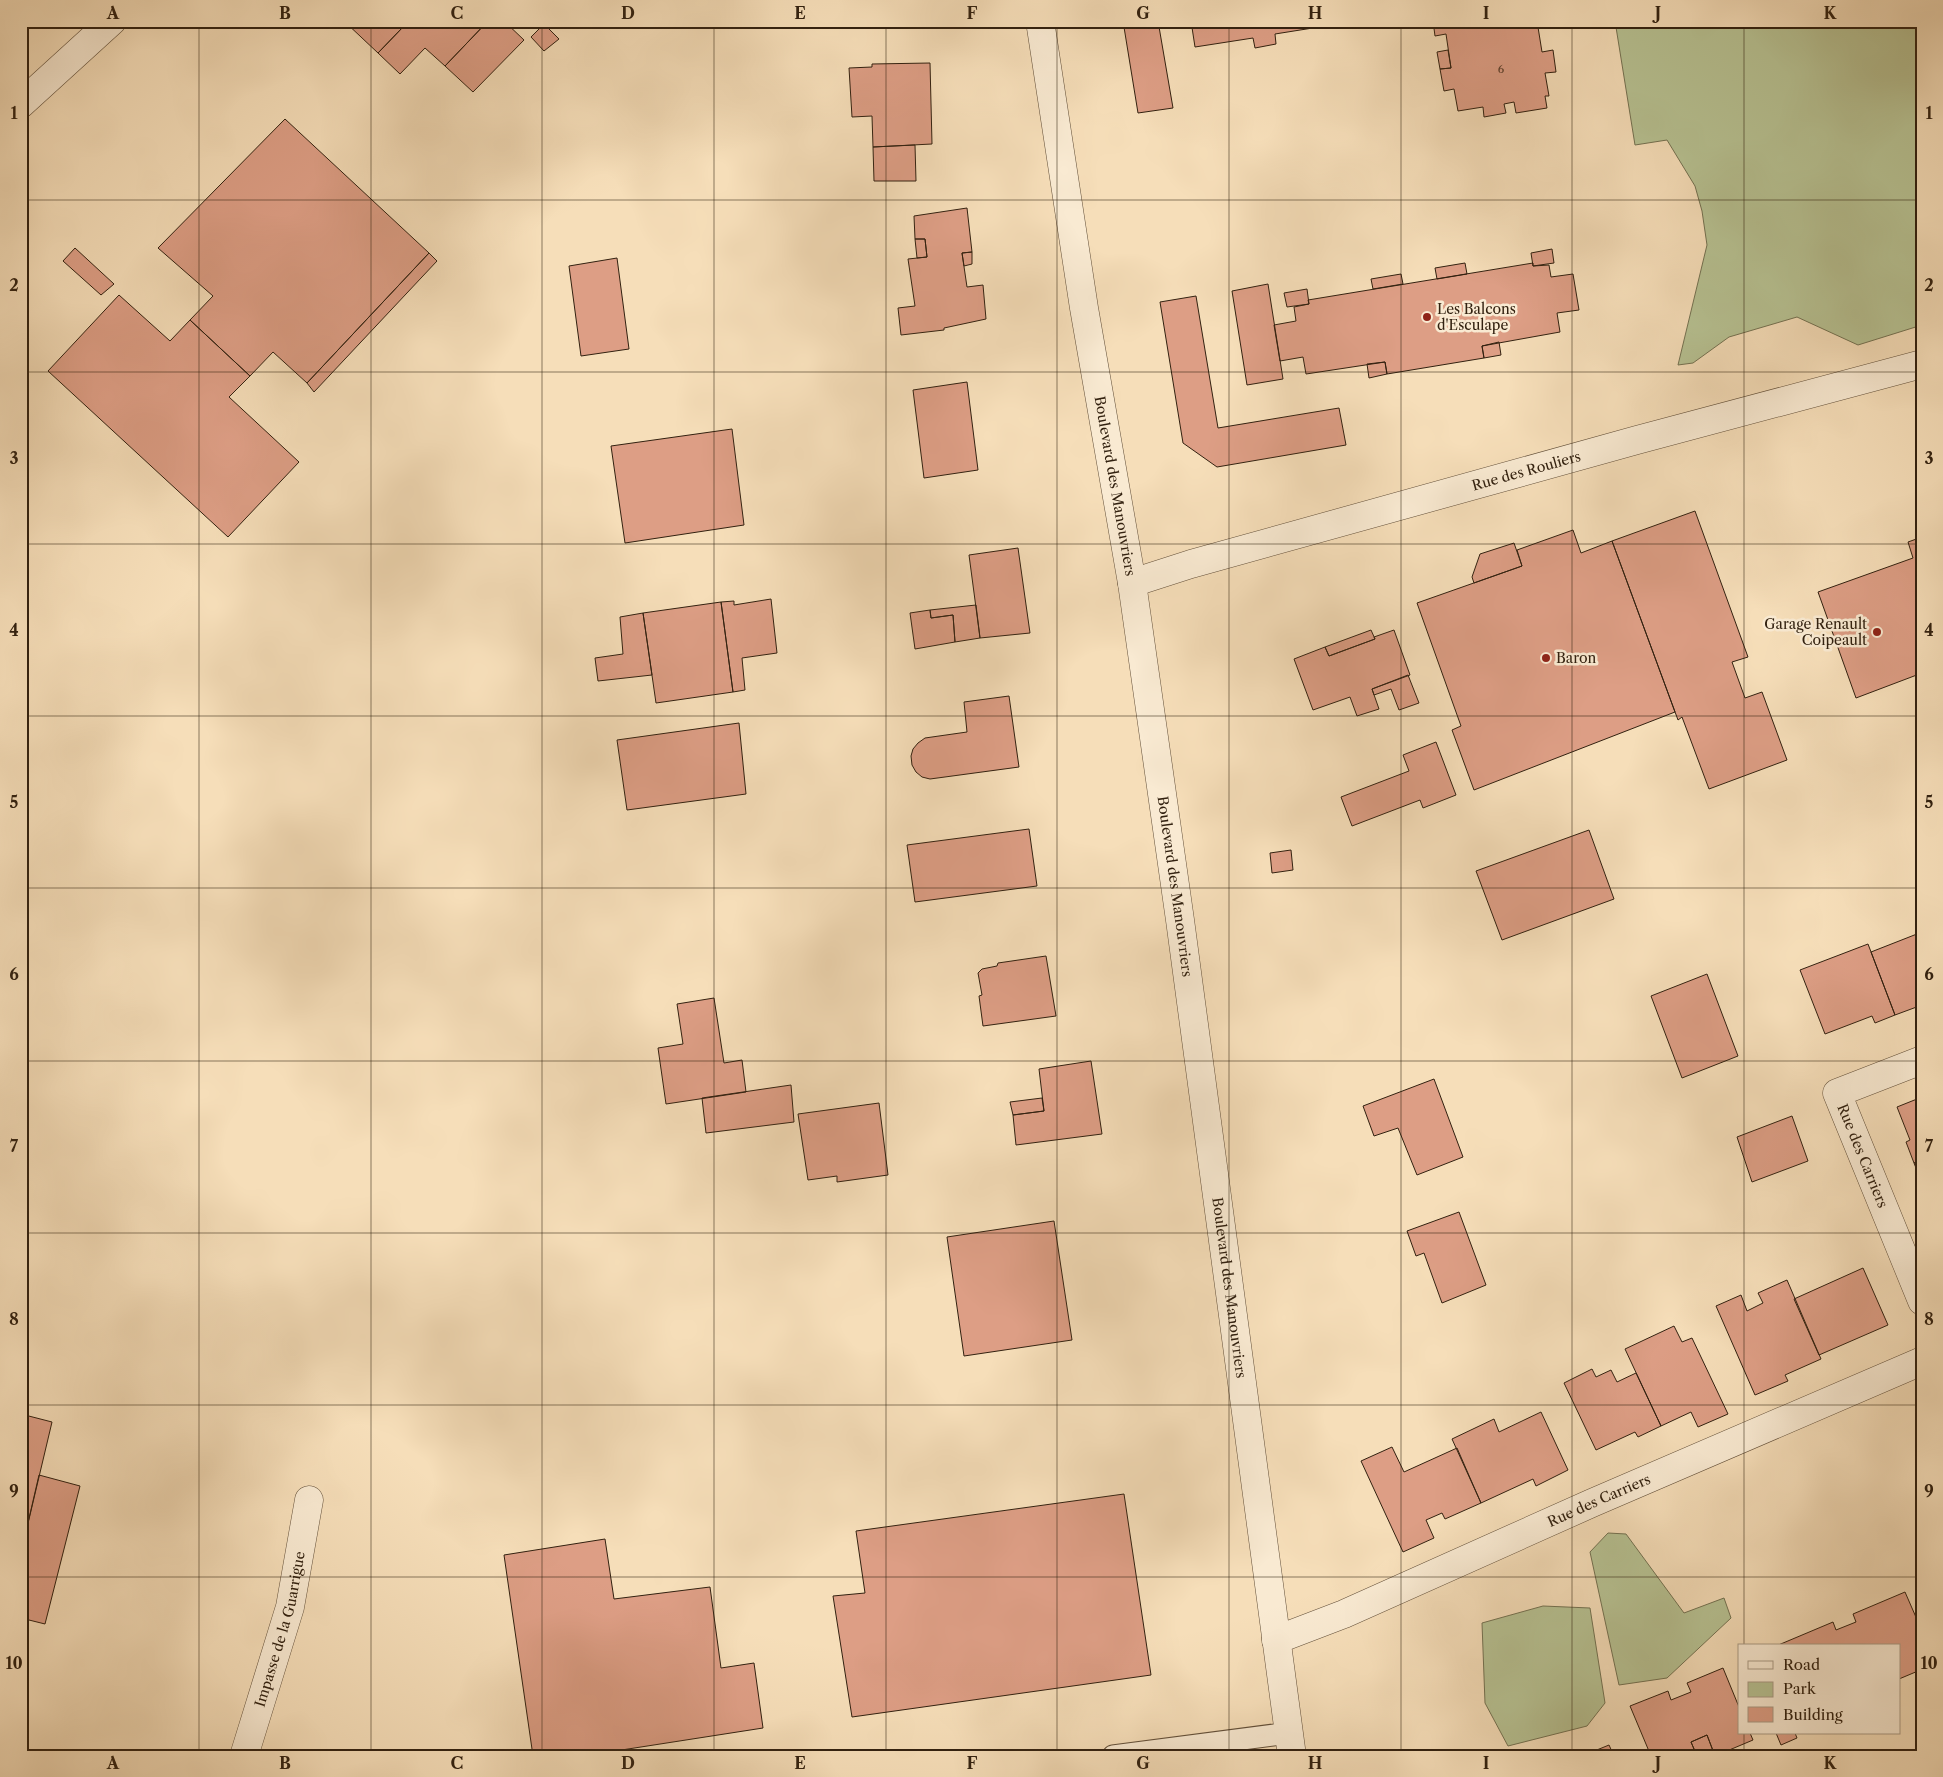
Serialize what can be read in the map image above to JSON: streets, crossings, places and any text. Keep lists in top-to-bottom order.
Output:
{
  "streets": {
    "street": [
      "Rue des Rouliers",
      "Boulevard des Manouvriers",
      "Rue des Carriers",
      "Impasse de la Guarrigue"
    ]
  },
  "crossings": [
    ["Rue des Rouliers", "Boulevard des Manouvriers"],
    ["Boulevard des Manouvriers", "Rue des Carriers"]
  ],
  "places": ["Les Balcons d'Esculape", "Garage Renault Coipeault", "Baron"],
  "house_numbers": ["6"],
  "legend": ["Road", "Park", "Building"],
  "grid": {
    "columns": [
      "A",
      "B",
      "C",
      "D",
      "E",
      "F",
      "G",
      "H",
      "I",
      "J",
      "K"
    ],
    "rows": [
      "1",
      "2",
      "3",
      "4",
      "5",
      "6",
      "7",
      "8",
      "9",
      "10"
    ]
  }
}
